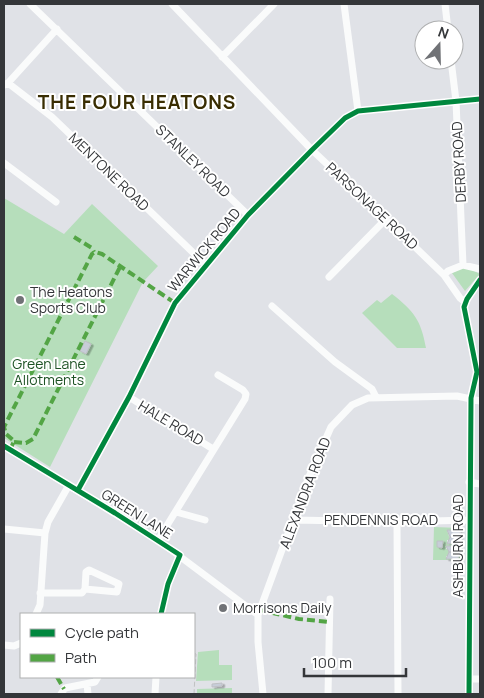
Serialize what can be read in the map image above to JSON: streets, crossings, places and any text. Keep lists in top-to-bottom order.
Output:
{
  "streets": {
    "street": [
      "STANLEY ROAD",
      "DERBY ROAD",
      "MENTONE ROAD",
      "PARSONAGE ROAD",
      "WARWICK ROAD",
      "HALE ROAD",
      "ALEXANDRA ROAD",
      "GREEN LANE",
      "PENDENNIS ROAD",
      "ASHBURN ROAD"
    ]
  },
  "crossings": [
    ["STANLEY ROAD", "WARWICK ROAD"],
    ["DERBY ROAD", "WARWICK ROAD"],
    ["MENTONE ROAD", "WARWICK ROAD"],
    ["PARSONAGE ROAD", "WARWICK ROAD"],
    ["PARSONAGE ROAD", "ASHBURN ROAD"],
    ["WARWICK ROAD", "HALE ROAD"],
    ["WARWICK ROAD", "GREEN LANE"],
    ["ALEXANDRA ROAD", "GREEN LANE"],
    ["ALEXANDRA ROAD", "PENDENNIS ROAD"],
    ["ALEXANDRA ROAD", "ASHBURN ROAD"],
    ["PENDENNIS ROAD", "ASHBURN ROAD"]
  ],
  "districts": ["THE FOUR HEATONS"],
  "parks": ["Green Lane Allotments"],
  "places": ["The Heatons Sports Club", "Morrisons Daily"],
  "legend": ["Cycle path", "Path"],
  "scale_bar": "100 m",
  "north": "top"
}
